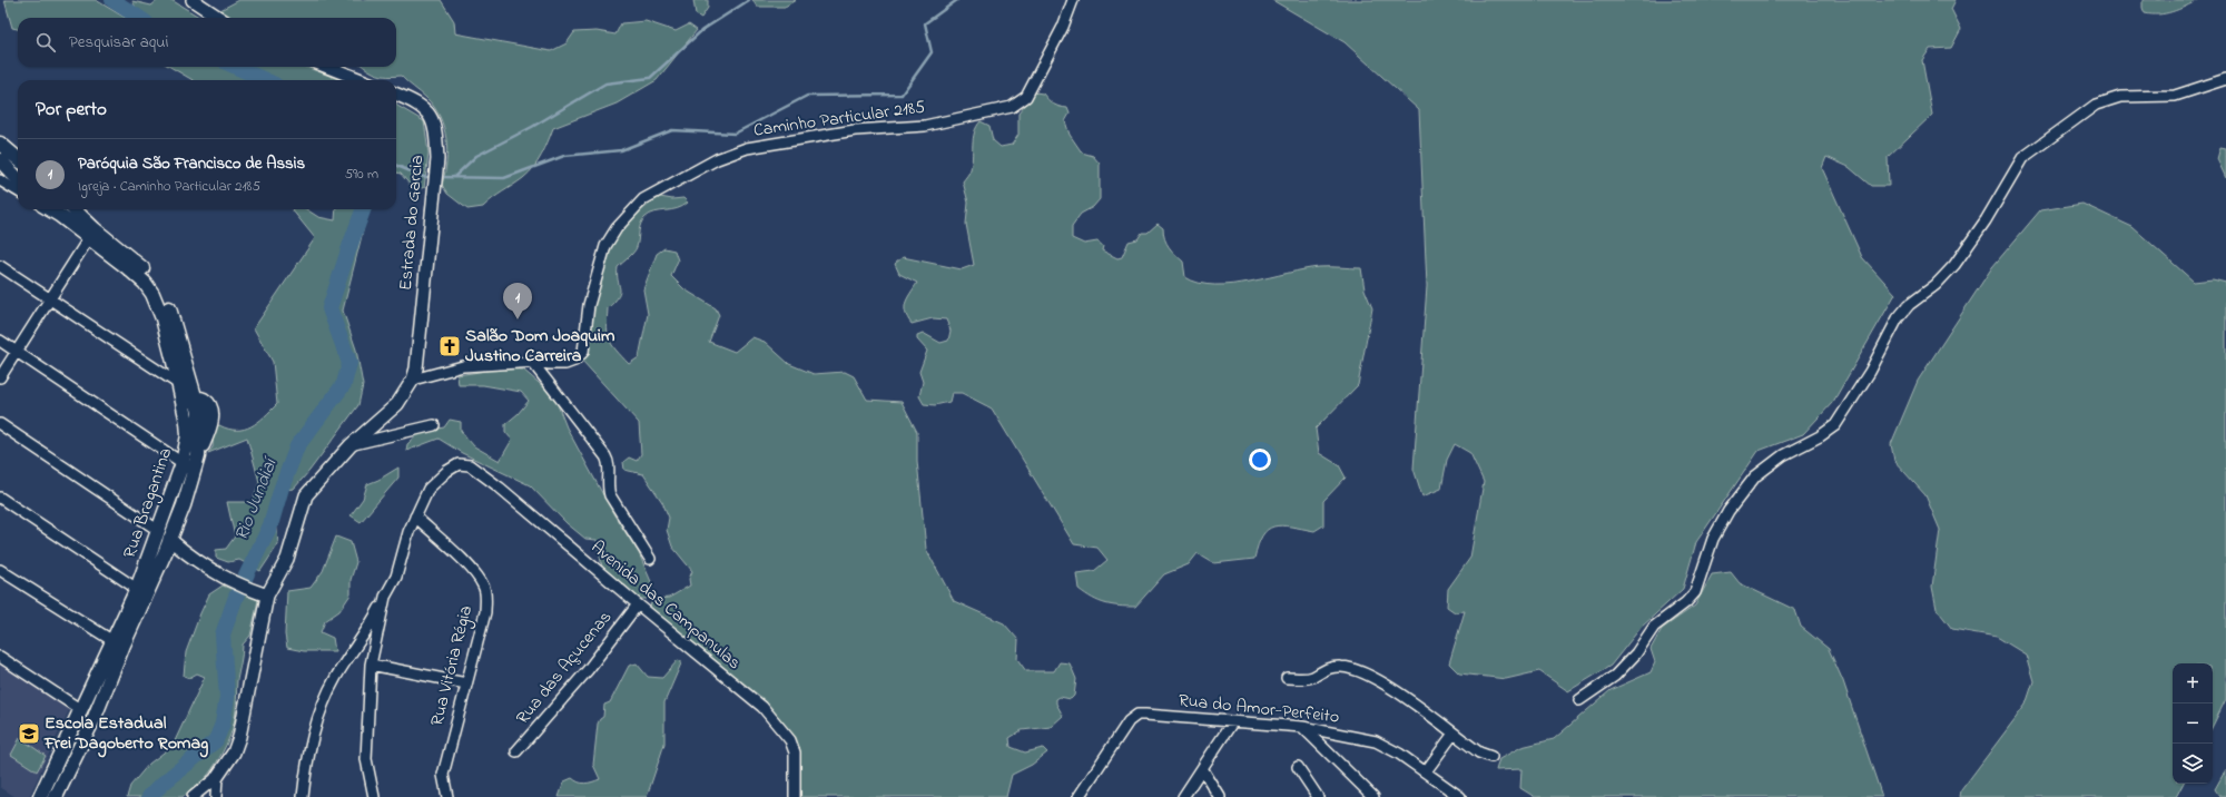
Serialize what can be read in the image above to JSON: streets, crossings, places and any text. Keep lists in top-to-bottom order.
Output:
{
  "streets": {
    "main road": ["Rua Bragantina"],
    "street": [
      "Caminho Particular 2185",
      "Estrada do Garcia",
      "Avenida das Campanulas",
      "Rua Vitória Régia",
      "Rua das Açucenas",
      "Rua do Amor-Perfeito"
    ]
  },
  "crossings": [
    ["Avenida das Campanulas", "Rua Vitória Régia"],
    ["Avenida das Campanulas", "Rua das Açucenas"]
  ],
  "water": ["Rio Jundiaí"],
  "places": {
    "church": ["Salão Dom Joaquim Justino Carreira"],
    "school or university": ["Escola Estadual Frei Dagoberto Romag"]
  },
  "page": {
    "search": "Pesquisar aqui",
    "heading": "Por perto",
    "list": [
      {
        "mark": "1",
        "name": "Paróquia São Francisco de Assis",
        "note": "Igreja · Caminho Particular 2185",
        "value": "590 m"
      }
    ],
    "pins": "1",
    "map_buttons": ["+", "−"]
  }
}
